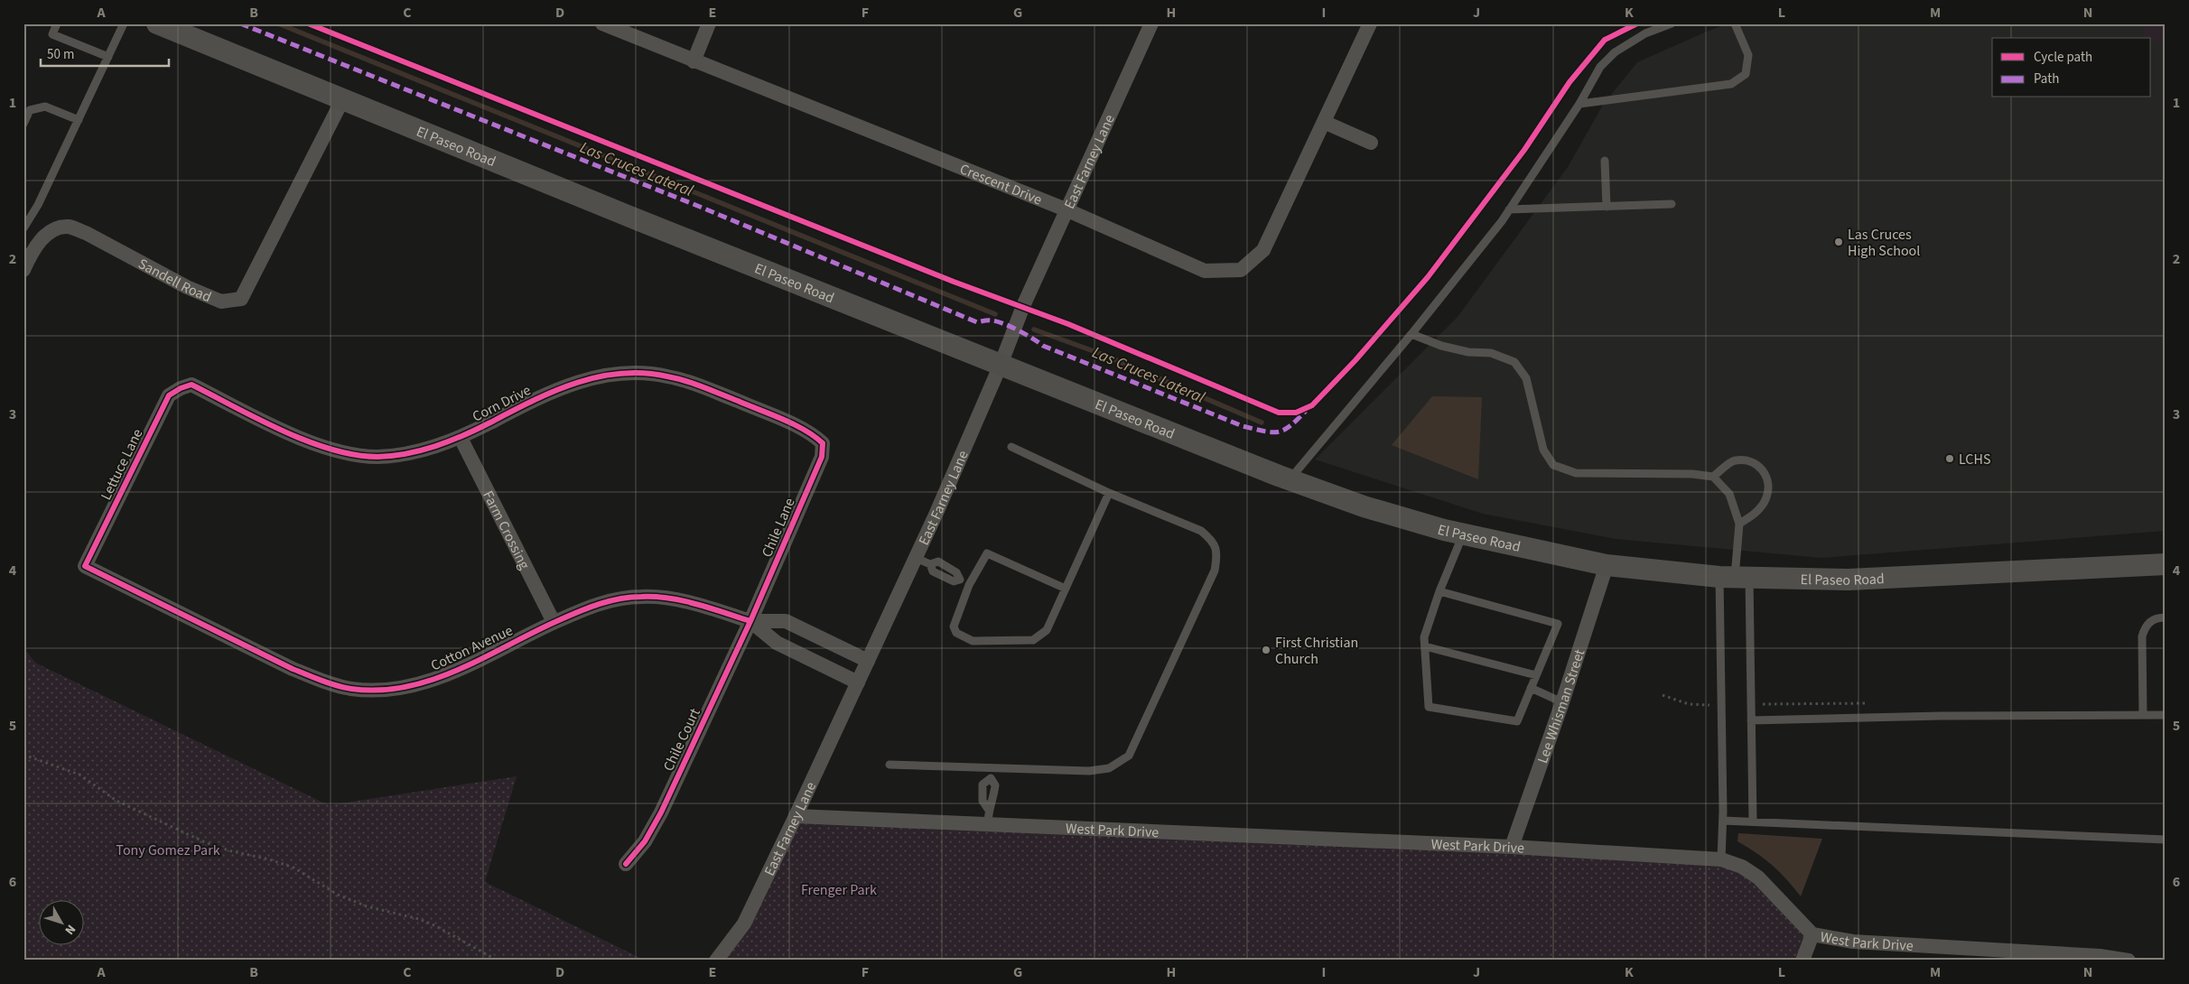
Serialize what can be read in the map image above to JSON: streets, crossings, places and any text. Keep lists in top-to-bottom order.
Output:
{
  "streets": {
    "main road": ["El Paseo Road"],
    "street": [
      "East Farney Lane",
      "Crescent Drive",
      "Sandell Road",
      "Corn Drive",
      "Lettuce Lane",
      "Chile Lane",
      "Farm Crossing",
      "Cotton Avenue",
      "Lee Whisman Street",
      "Chile Court",
      "West Park Drive"
    ]
  },
  "crossings": [
    ["El Paseo Road", "East Farney Lane"],
    ["El Paseo Road", "Sandell Road"],
    ["El Paseo Road", "Lee Whisman Street"],
    ["East Farney Lane", "Crescent Drive"],
    ["East Farney Lane", "Cotton Avenue"],
    ["East Farney Lane", "West Park Drive"],
    ["Corn Drive", "Lettuce Lane"],
    ["Corn Drive", "Chile Lane"],
    ["Corn Drive", "Farm Crossing"],
    ["Lettuce Lane", "Cotton Avenue"],
    ["Chile Lane", "Cotton Avenue"],
    ["Chile Lane", "Chile Court"],
    ["Farm Crossing", "Cotton Avenue"],
    ["Cotton Avenue", "Chile Court"],
    ["Lee Whisman Street", "West Park Drive"]
  ],
  "water": ["Las Cruces Lateral"],
  "parks": ["Tony Gomez Park", "Frenger Park"],
  "places": ["Las Cruces High School", "LCHS", "First Christian Church"],
  "legend": ["Cycle path", "Path"],
  "scale_bar": "50 m",
  "north": "bottom right",
  "grid": {
    "columns": [
      "A",
      "B",
      "C",
      "D",
      "E",
      "F",
      "G",
      "H",
      "I",
      "J",
      "K",
      "L",
      "M",
      "N"
    ],
    "rows": [
      "1",
      "2",
      "3",
      "4",
      "5",
      "6"
    ]
  }
}
